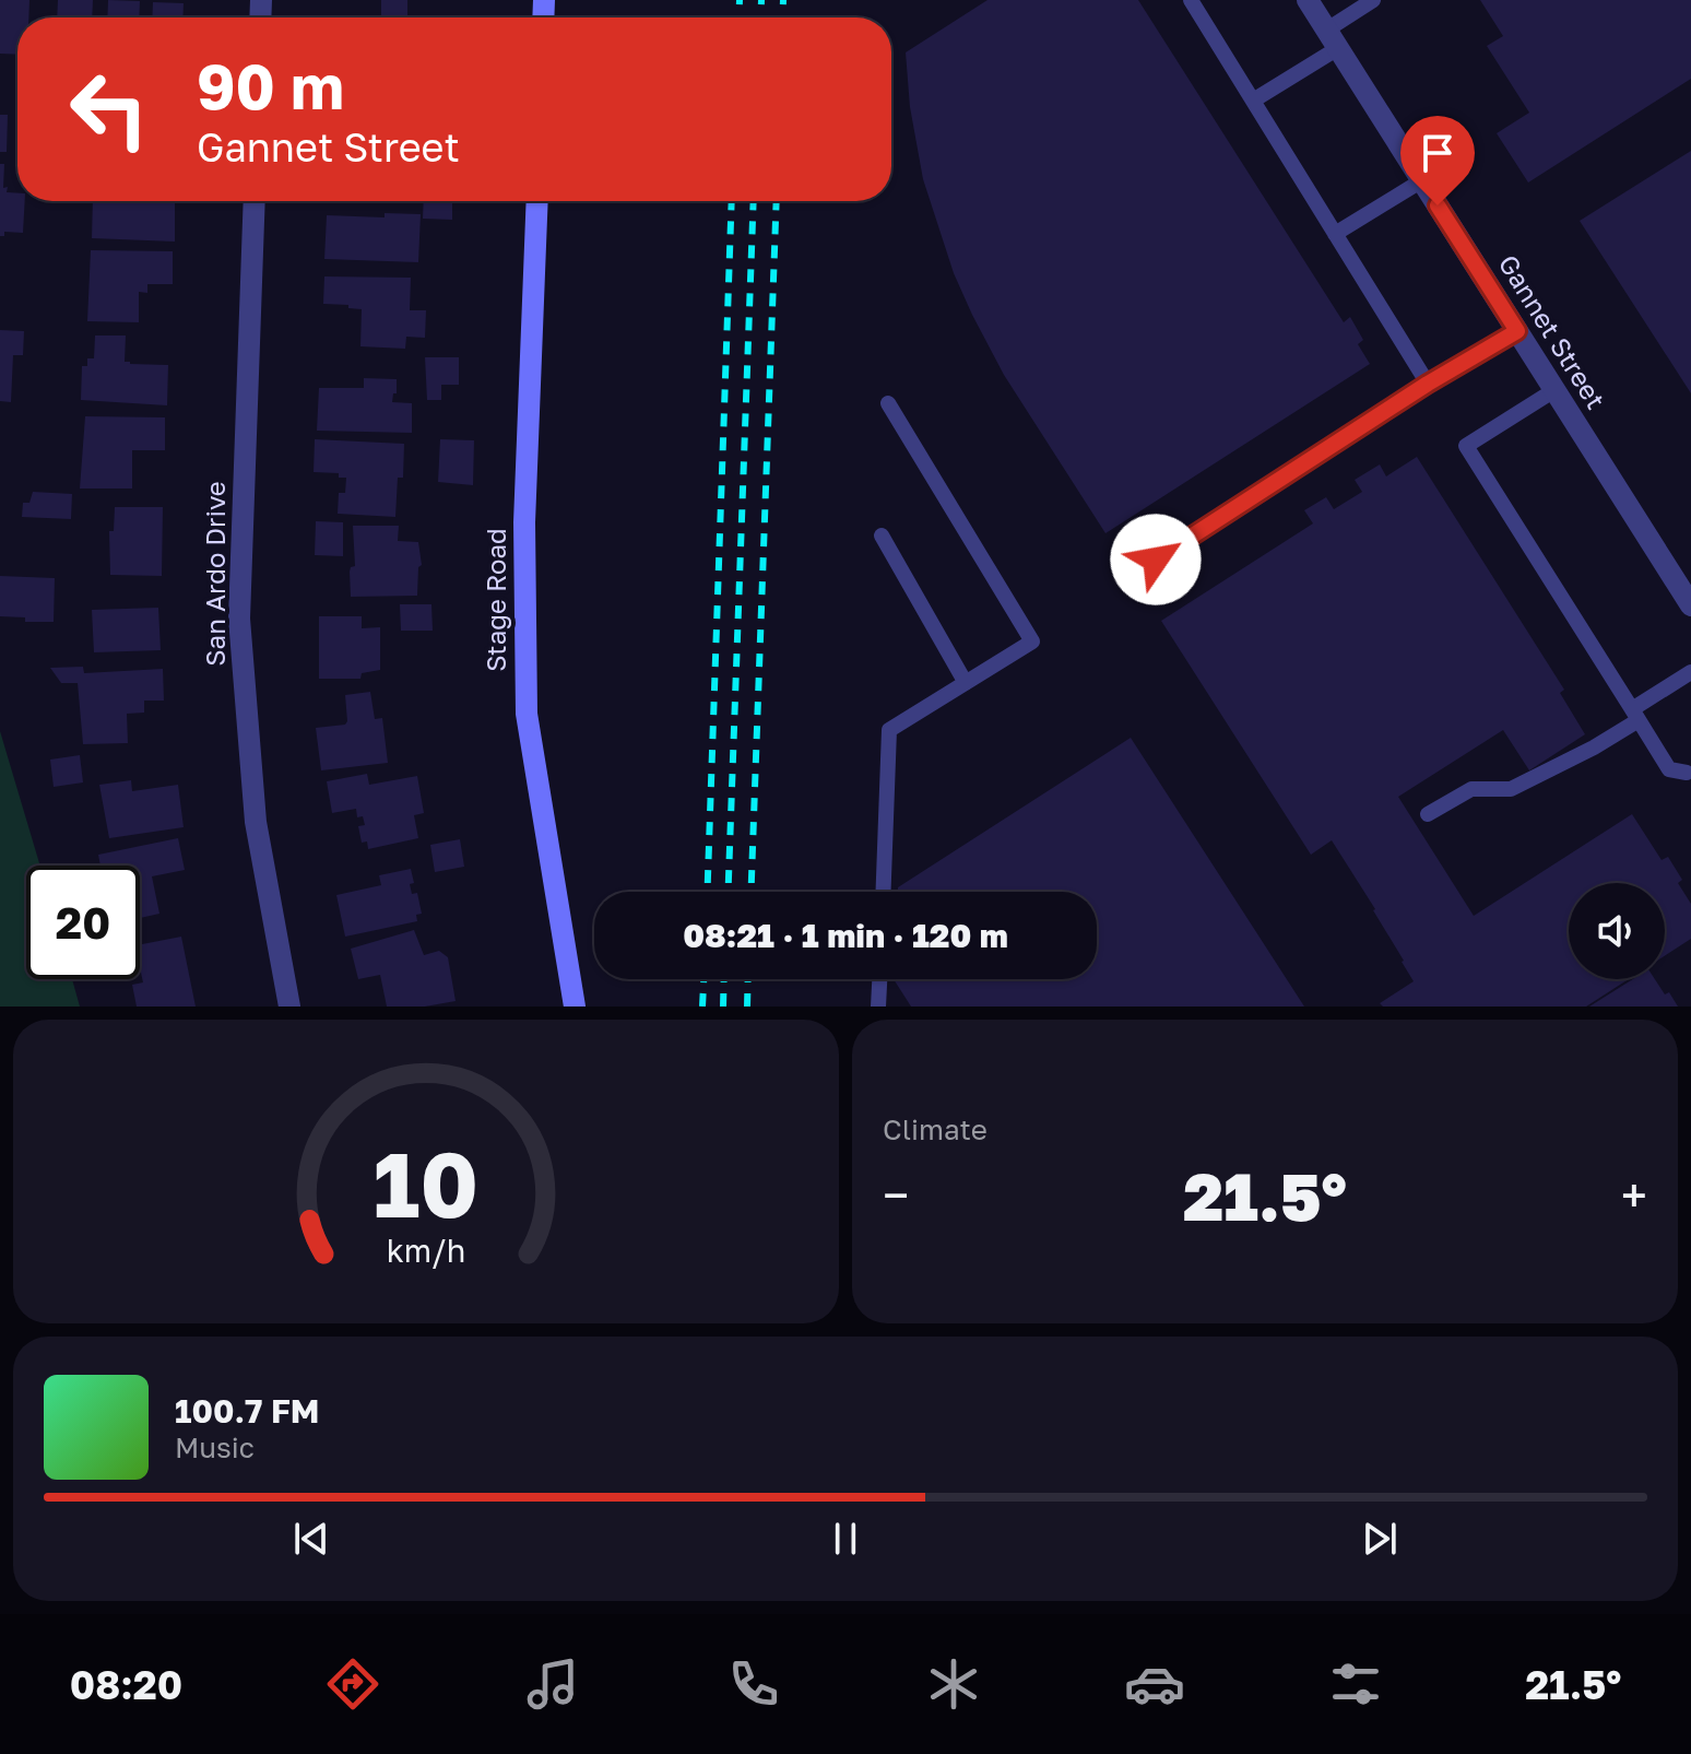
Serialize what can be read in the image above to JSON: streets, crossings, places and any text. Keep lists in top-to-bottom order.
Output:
{
  "streets": {
    "main road": ["Stage Road"],
    "street": ["Gannet Street", "San Ardo Drive"]
  },
  "page": {
    "turn": ["90 m", "Gannet Street"],
    "limit": "20",
    "trip": "08:21 · 1 min · 120 m",
    "tile": "Climate",
    "heat": ["−", "21.5°", "+"],
    "song": ["100.7 FM", "Music"],
    "tabs": ["08:20", "21.5°"],
    "gauge": ["10", "km/h"]
  }
}
